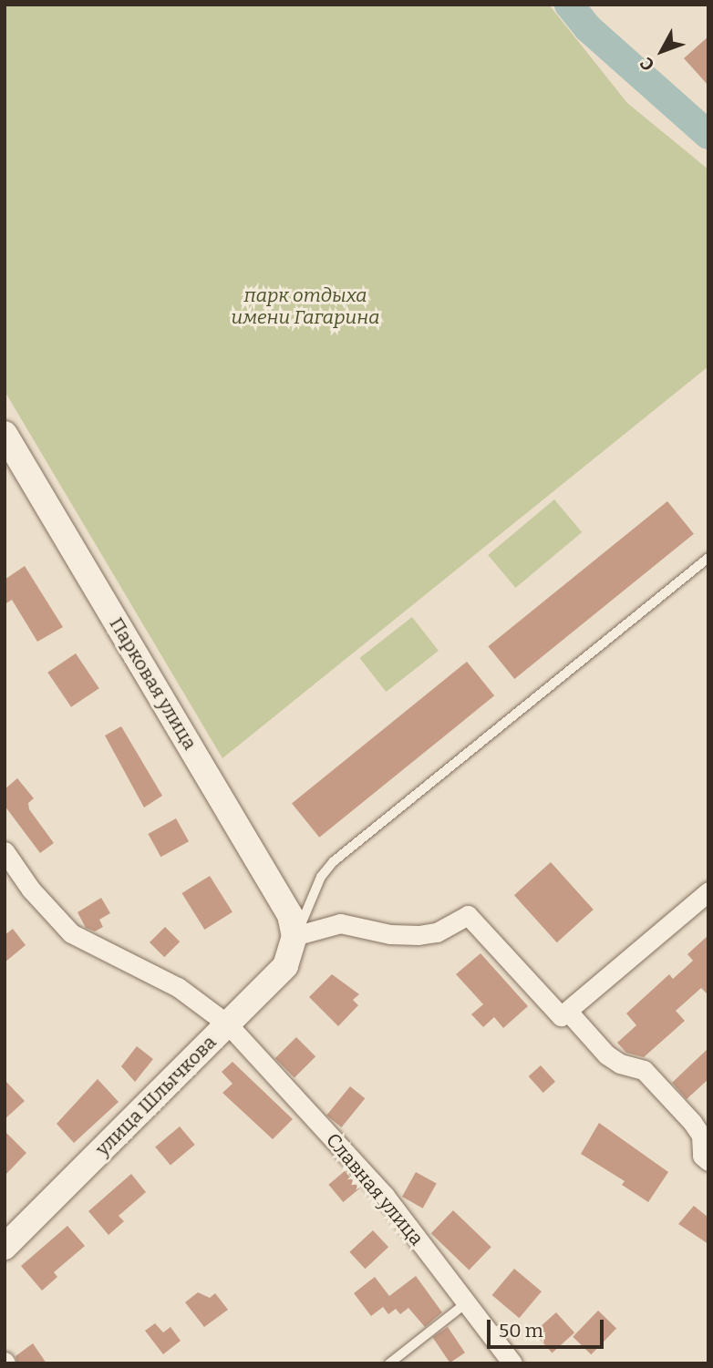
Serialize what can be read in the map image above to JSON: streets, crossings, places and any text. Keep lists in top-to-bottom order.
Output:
{
  "streets": {
    "street": ["Парковая улица", "улица Шлычкова", "Славная улица"]
  },
  "crossings": [
    ["Парковая улица", "улица Шлычкова"],
    ["улица Шлычкова", "Славная улица"]
  ],
  "parks": ["парк отдыха имени Гагарина"],
  "scale_bar": "50 m",
  "north": "bottom left"
}
